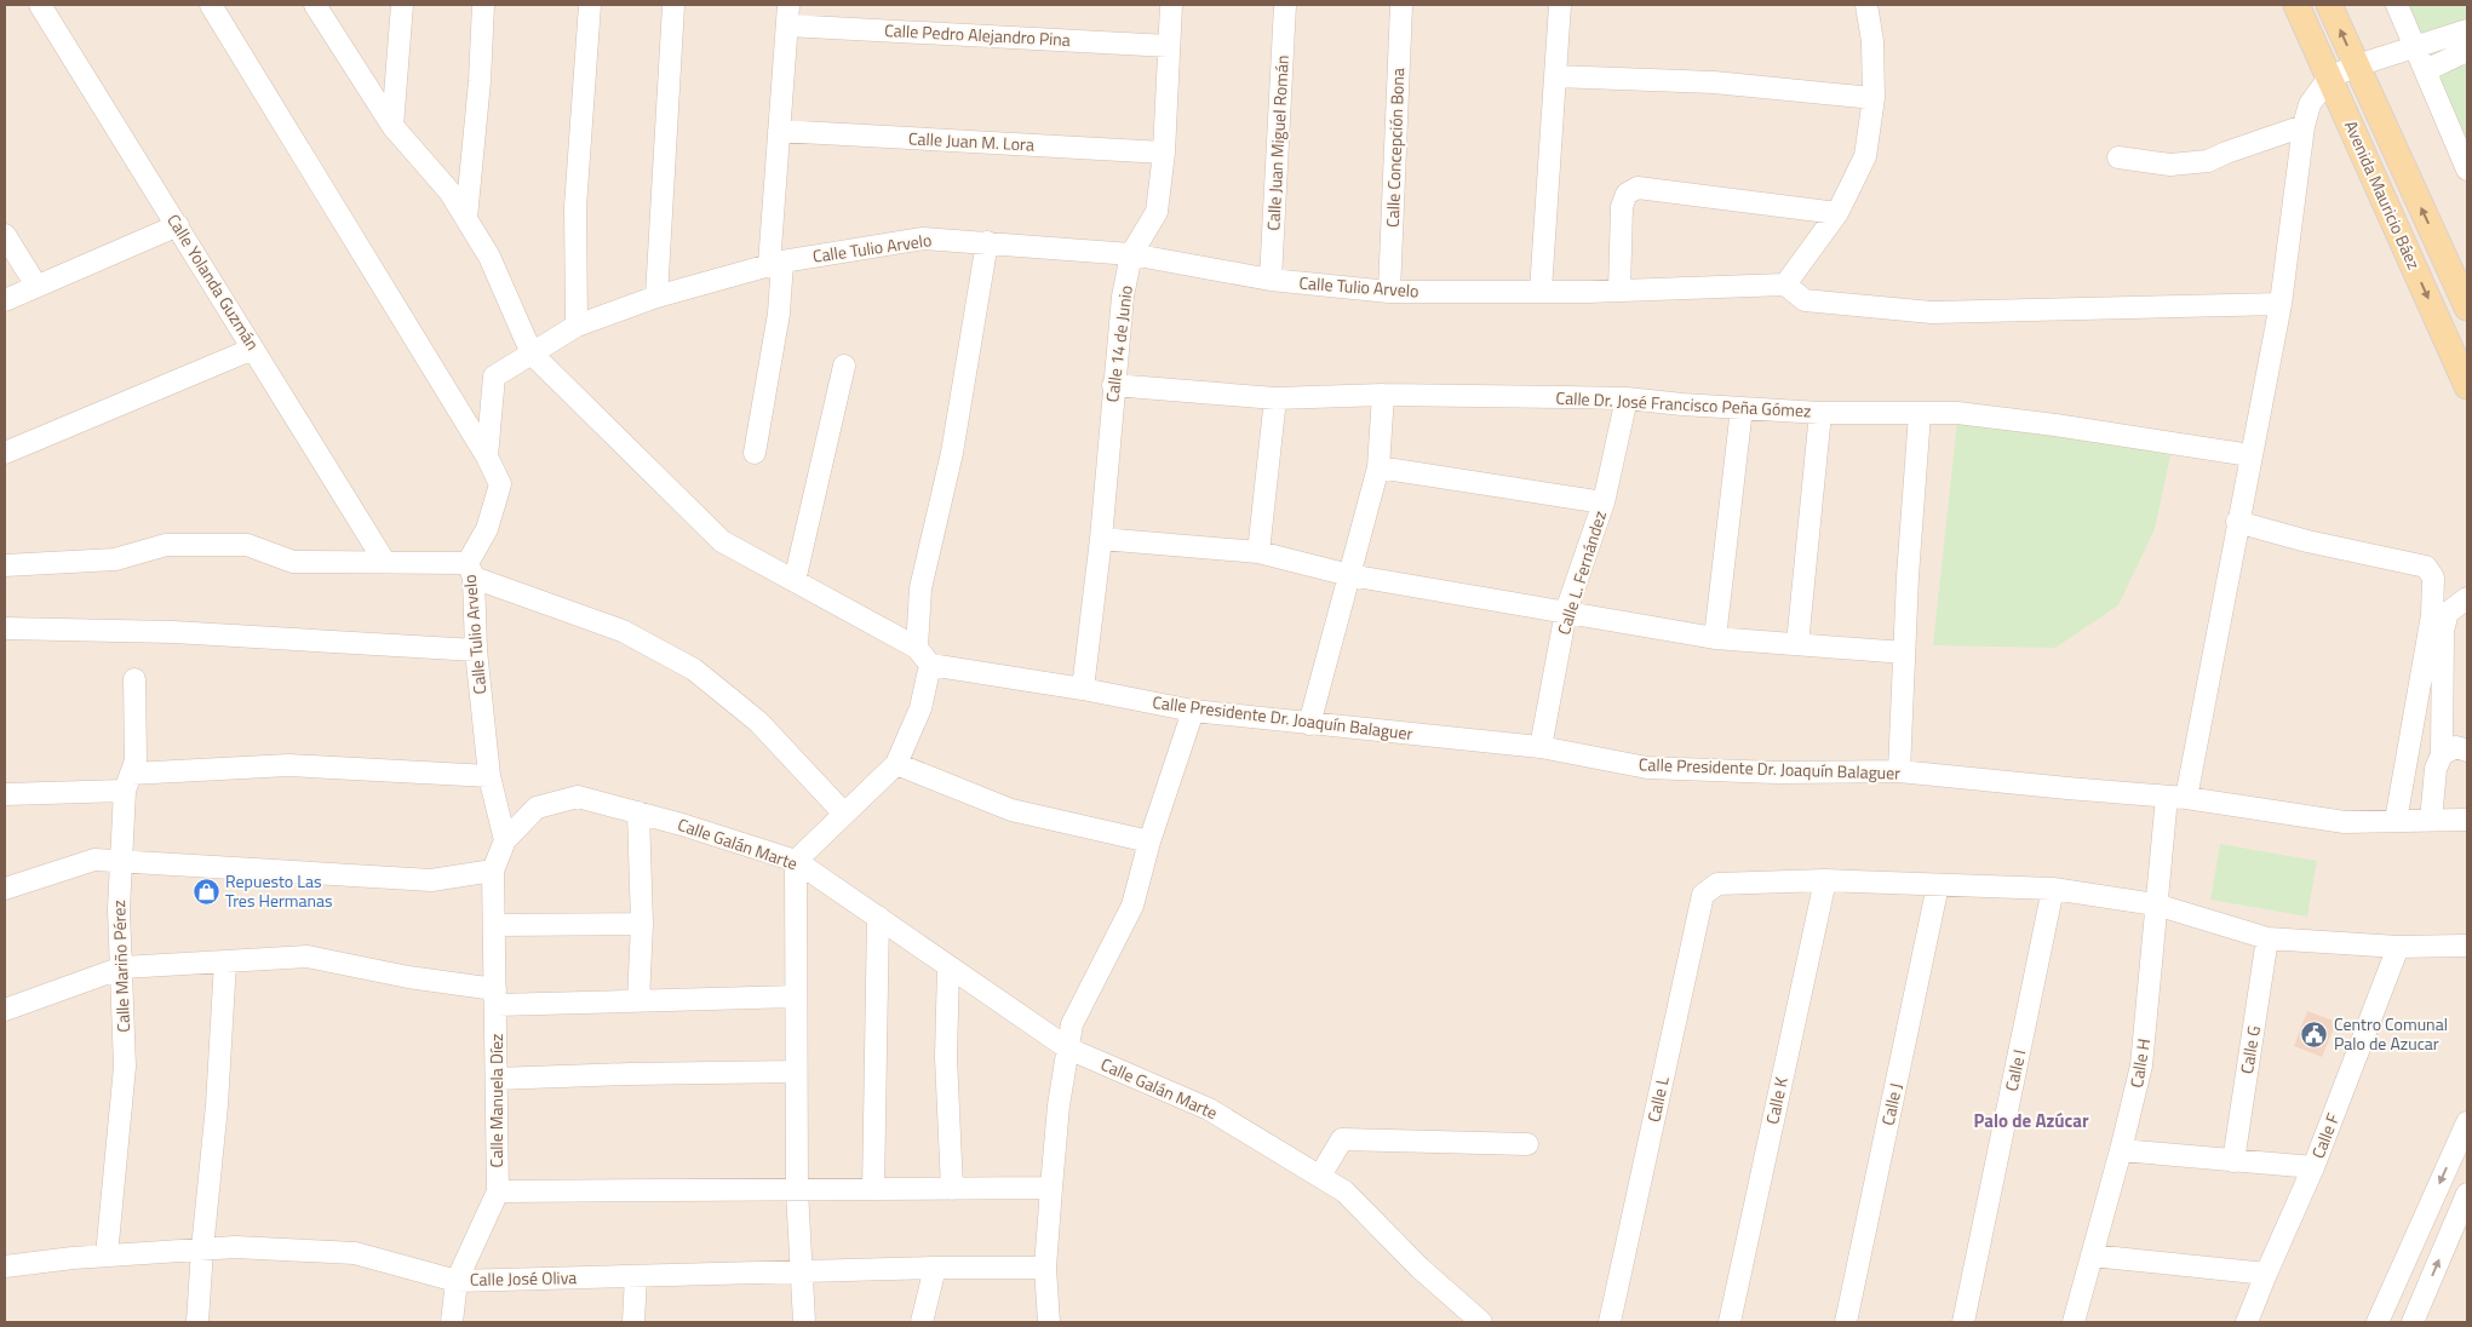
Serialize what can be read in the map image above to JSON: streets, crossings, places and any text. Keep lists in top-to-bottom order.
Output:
{
  "streets": {
    "main road": ["Avenida Mauricio Báez"],
    "street": [
      "Calle Pedro Alejandro Pina",
      "Calle Juan M. Lora",
      "Calle Juan Miguel Román",
      "Calle Concepción Bona",
      "Calle Tulio Arvelo",
      "Calle Yolanda Guzmán",
      "Calle 14 de Junio",
      "Calle Dr. José Francisco Peña Gómez",
      "Calle L. Fernández",
      "Calle Presidente Dr. Joaquín Balaguer",
      "Calle Galán Marte",
      "Calle Mariño Pérez",
      "Calle G",
      "Calle H",
      "Calle I",
      "Calle L",
      "Calle Manuela Díez",
      "Calle K",
      "Calle J",
      "Calle F",
      "Calle José Oliva"
    ]
  },
  "crossings": [
    ["Calle Pedro Alejandro Pina", "Calle 14 de Junio"],
    ["Calle Juan M. Lora", "Calle 14 de Junio"],
    ["Calle Juan Miguel Román", "Calle Tulio Arvelo"],
    ["Calle Concepción Bona", "Calle Tulio Arvelo"],
    ["Avenida Mauricio Báez", "Calle H"],
    ["Calle Tulio Arvelo", "Calle 14 de Junio"],
    ["Calle Tulio Arvelo", "Calle Galán Marte"],
    ["Calle 14 de Junio", "Calle Dr. José Francisco Peña Gómez"],
    ["Calle 14 de Junio", "Calle Presidente Dr. Joaquín Balaguer"],
    ["Calle Dr. José Francisco Peña Gómez", "Calle L. Fernández"],
    ["Calle Dr. José Francisco Peña Gómez", "Calle H"],
    ["Calle L. Fernández", "Calle Presidente Dr. Joaquín Balaguer"],
    ["Calle Presidente Dr. Joaquín Balaguer", "Calle H"],
    ["Calle Galán Marte", "Calle Manuela Díez"],
    ["Calle Mariño Pérez", "Calle José Oliva"],
    ["Calle L", "Calle K"],
    ["Calle Manuela Díez", "Calle José Oliva"]
  ],
  "districts": ["Palo de Azúcar"],
  "places": {
    "shop": ["Repuesto Las Tres Hermanas"],
    "public building": ["Centro Comunal Palo de Azucar"]
  }
}
